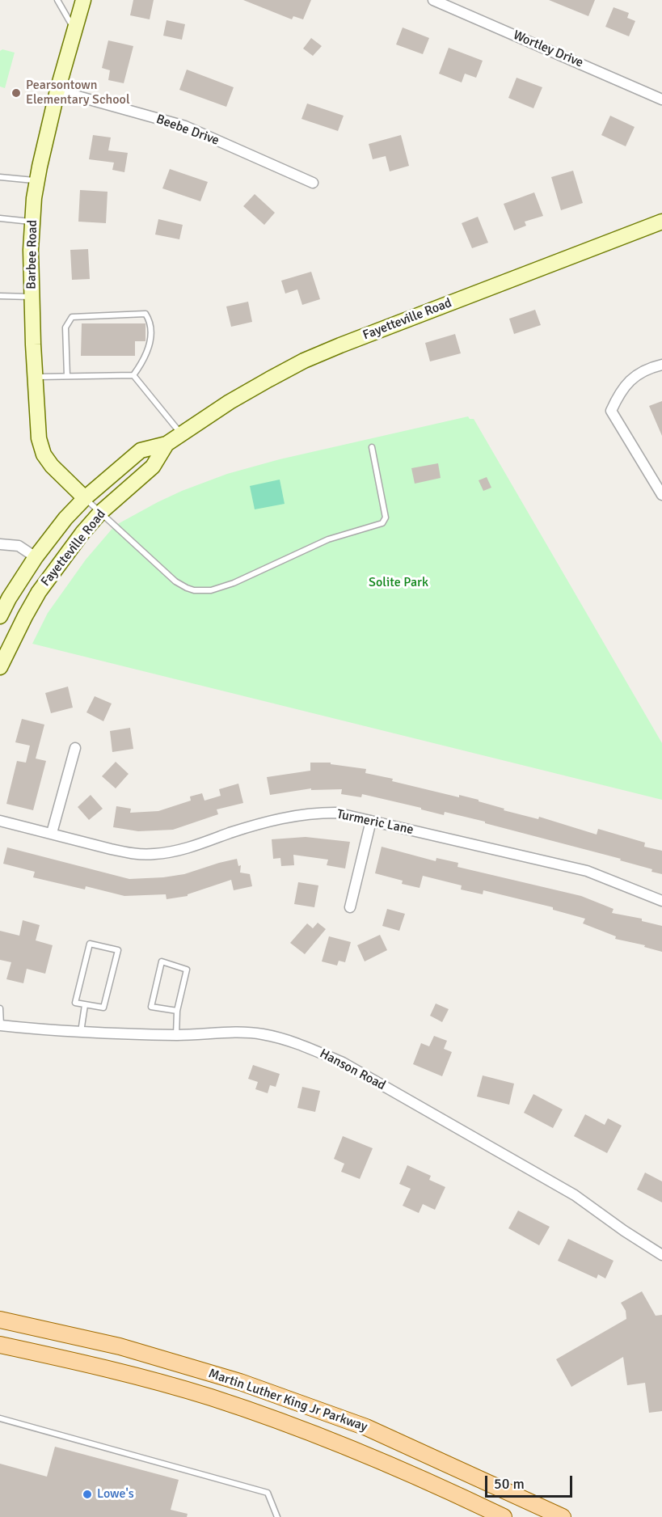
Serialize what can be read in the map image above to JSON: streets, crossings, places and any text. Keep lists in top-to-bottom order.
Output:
{
  "streets": {
    "main road": ["Barbee Road", "Fayetteville Road", "Martin Luther King Jr Parkway"],
    "street": [
      "Wortley Drive",
      "Beebe Drive",
      "Turmeric Lane",
      "Hanson Road"
    ]
  },
  "crossings": [
    ["Beebe Drive", "Barbee Road"],
    ["Barbee Road", "Fayetteville Road"]
  ],
  "parks": ["Solite Park"],
  "places": ["Pearsontown Elementary School", "Lowe's"],
  "scale_bar": "50 m"
}
